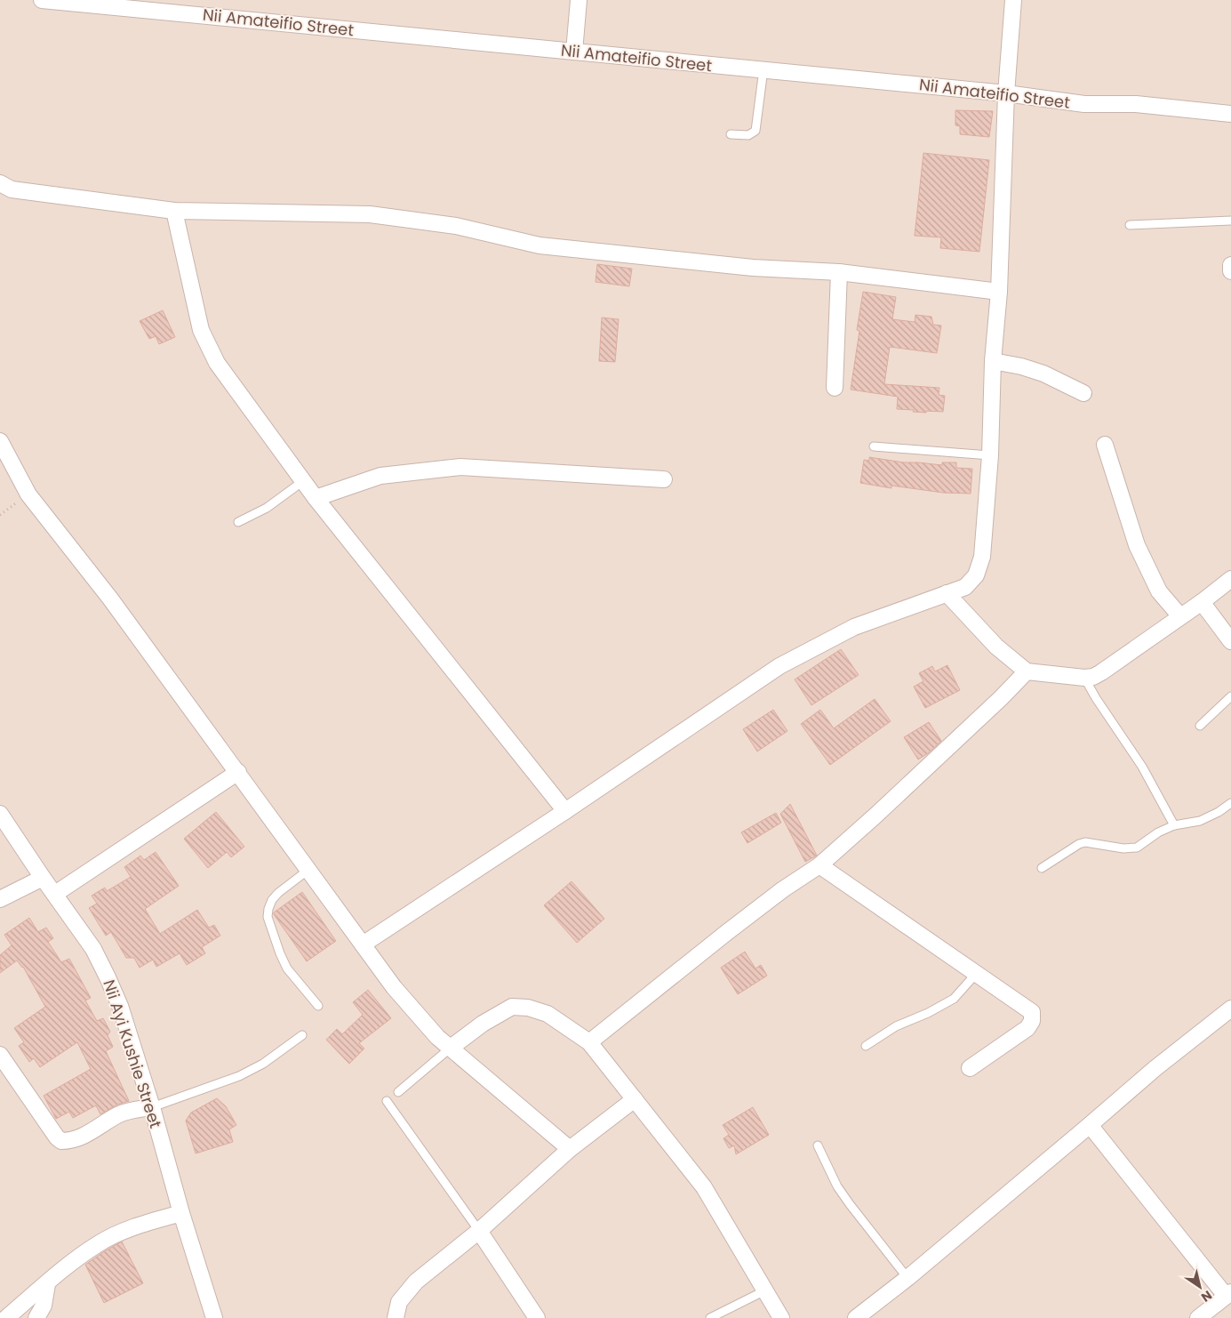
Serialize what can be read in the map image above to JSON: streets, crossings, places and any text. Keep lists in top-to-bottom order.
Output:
{
  "streets": {
    "street": ["Nii Amateifio Street", "Nii Ayi Kushie Street"]
  },
  "north": "bottom right"
}
